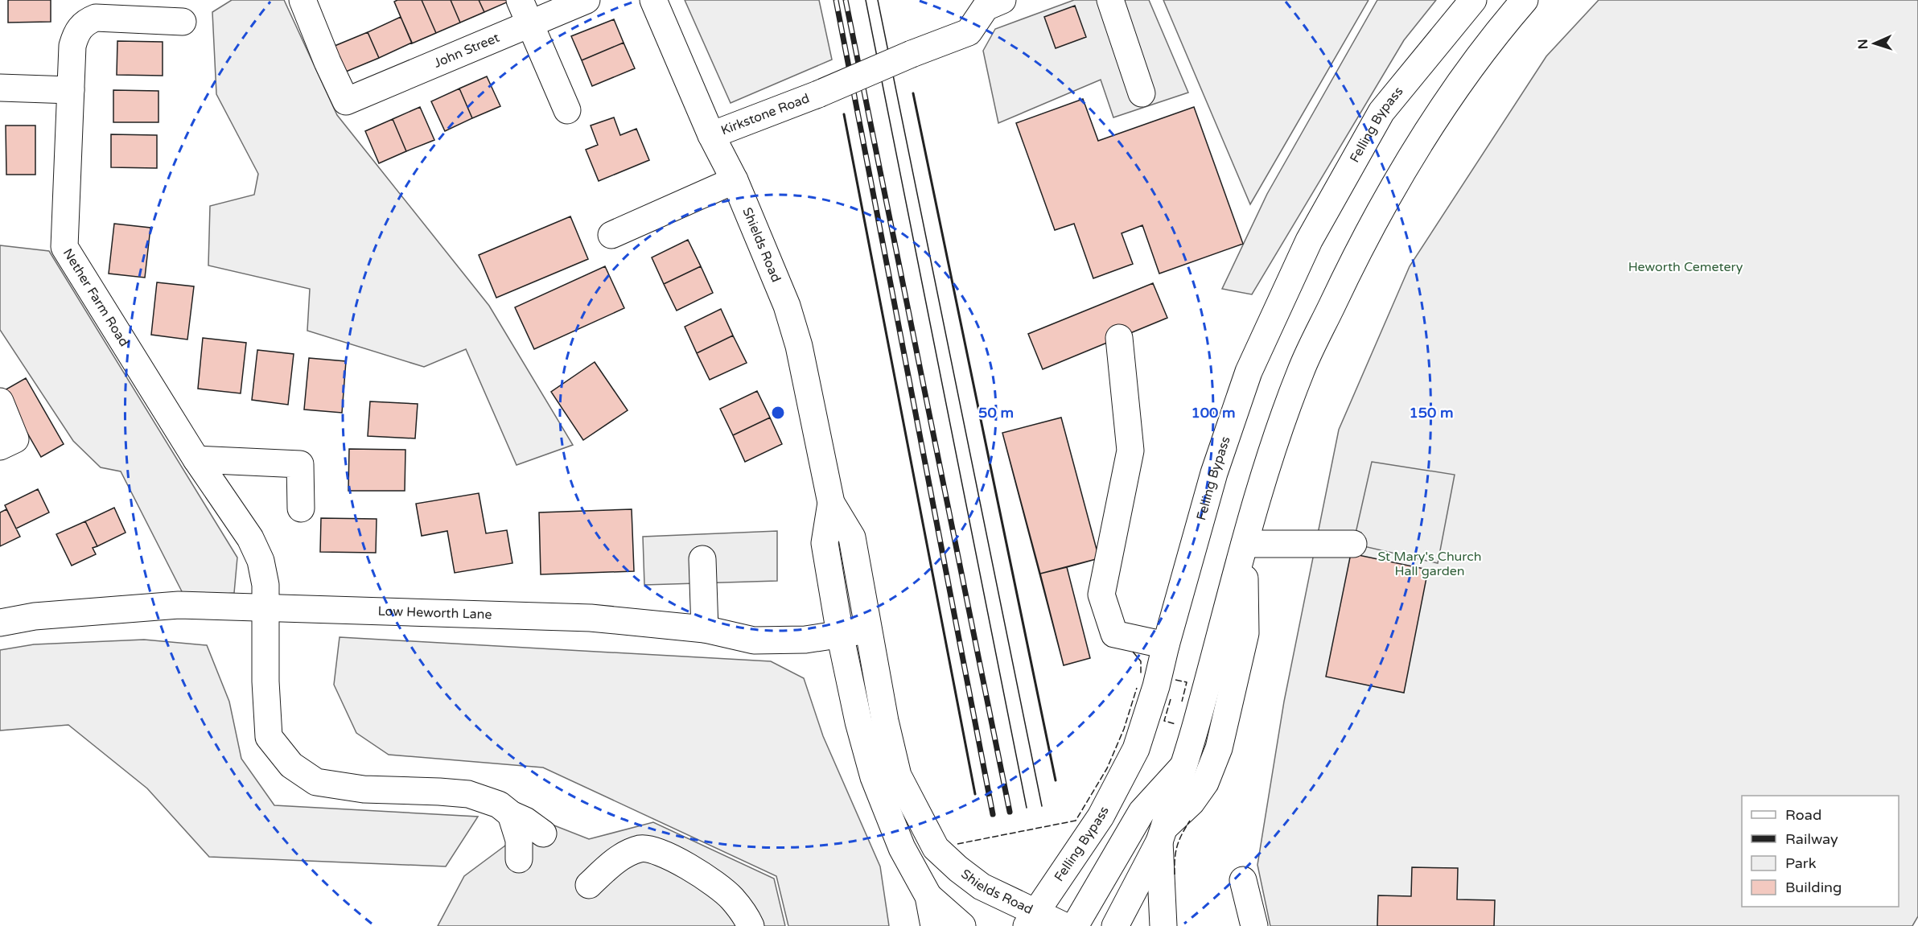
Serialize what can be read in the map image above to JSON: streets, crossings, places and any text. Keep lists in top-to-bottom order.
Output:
{
  "streets": {
    "main road": [
      "John Street",
      "Kirkstone Road",
      "Felling Bypass",
      "Shields Road",
      "Nether Farm Road",
      "Low Heworth Lane"
    ]
  },
  "crossings": [
    ["Kirkstone Road", "Shields Road"],
    ["Felling Bypass", "Shields Road"],
    ["Shields Road", "Low Heworth Lane"],
    ["Nether Farm Road", "Low Heworth Lane"]
  ],
  "parks": ["Heworth Cemetery", "St Mary's Church Hall garden"],
  "legend": [
    "Road",
    "Railway",
    "Park",
    "Building"
  ],
  "north": "left",
  "rings": ["50 m", "100 m", "150 m"]
}
